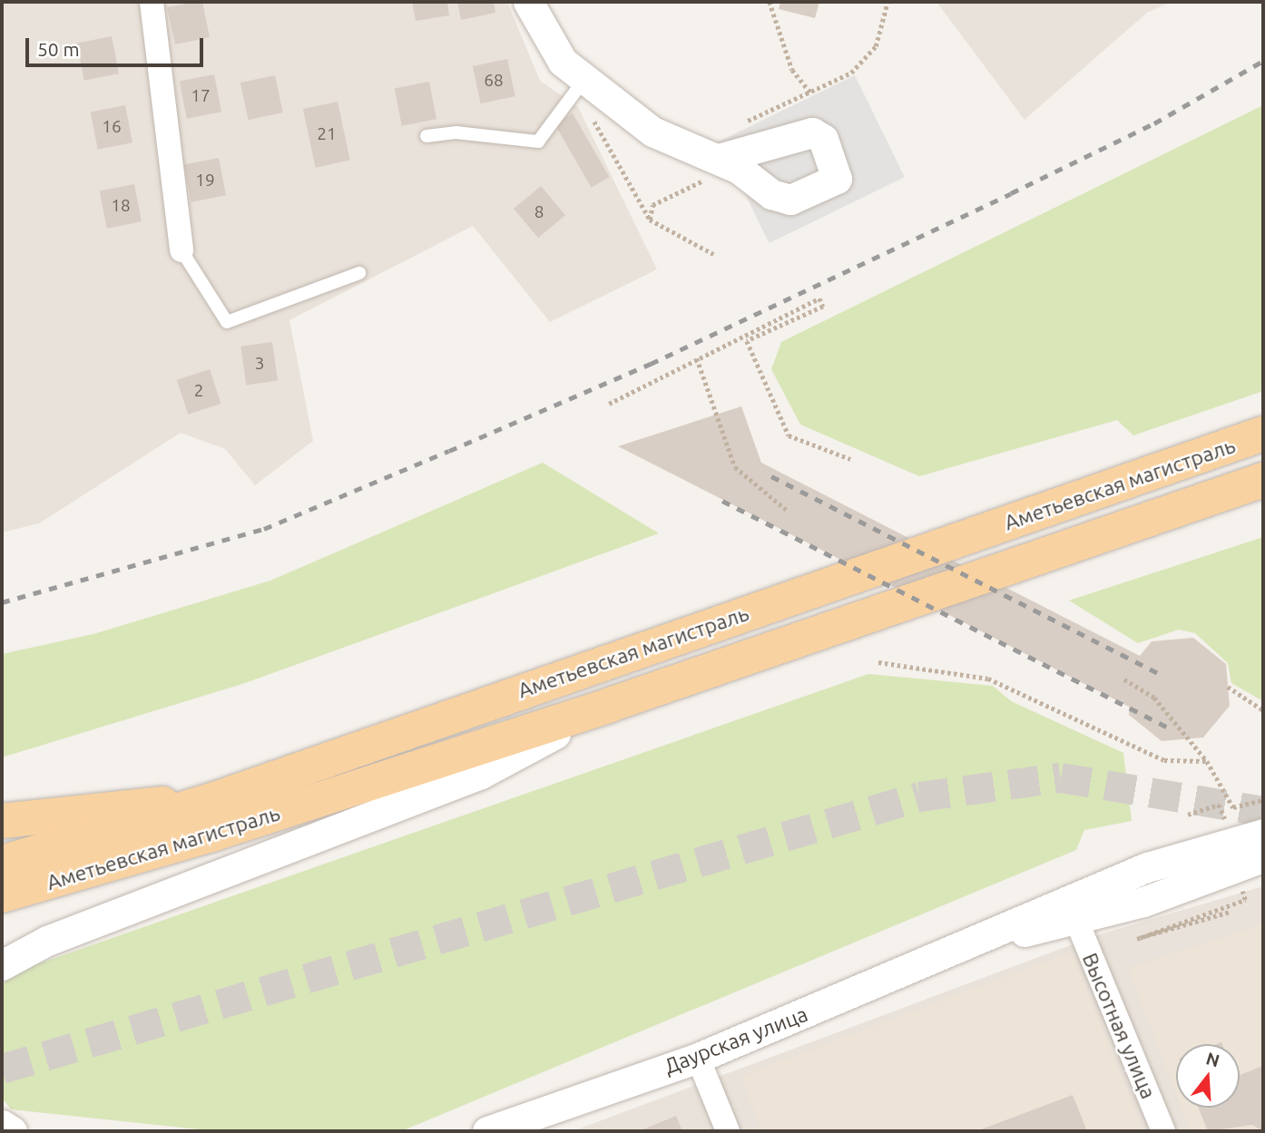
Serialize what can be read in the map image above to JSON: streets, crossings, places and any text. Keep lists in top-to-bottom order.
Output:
{
  "streets": {
    "main road": ["Аметьевская магистраль"],
    "street": ["Высотная улица", "Даурская улица"]
  },
  "crossings": [
    ["Высотная улица", "Даурская улица"]
  ],
  "house_numbers": [
    "68",
    "17",
    "16",
    "21",
    "19",
    "18",
    "8",
    "3",
    "2"
  ],
  "scale_bar": "50 m",
  "north": "top"
}
